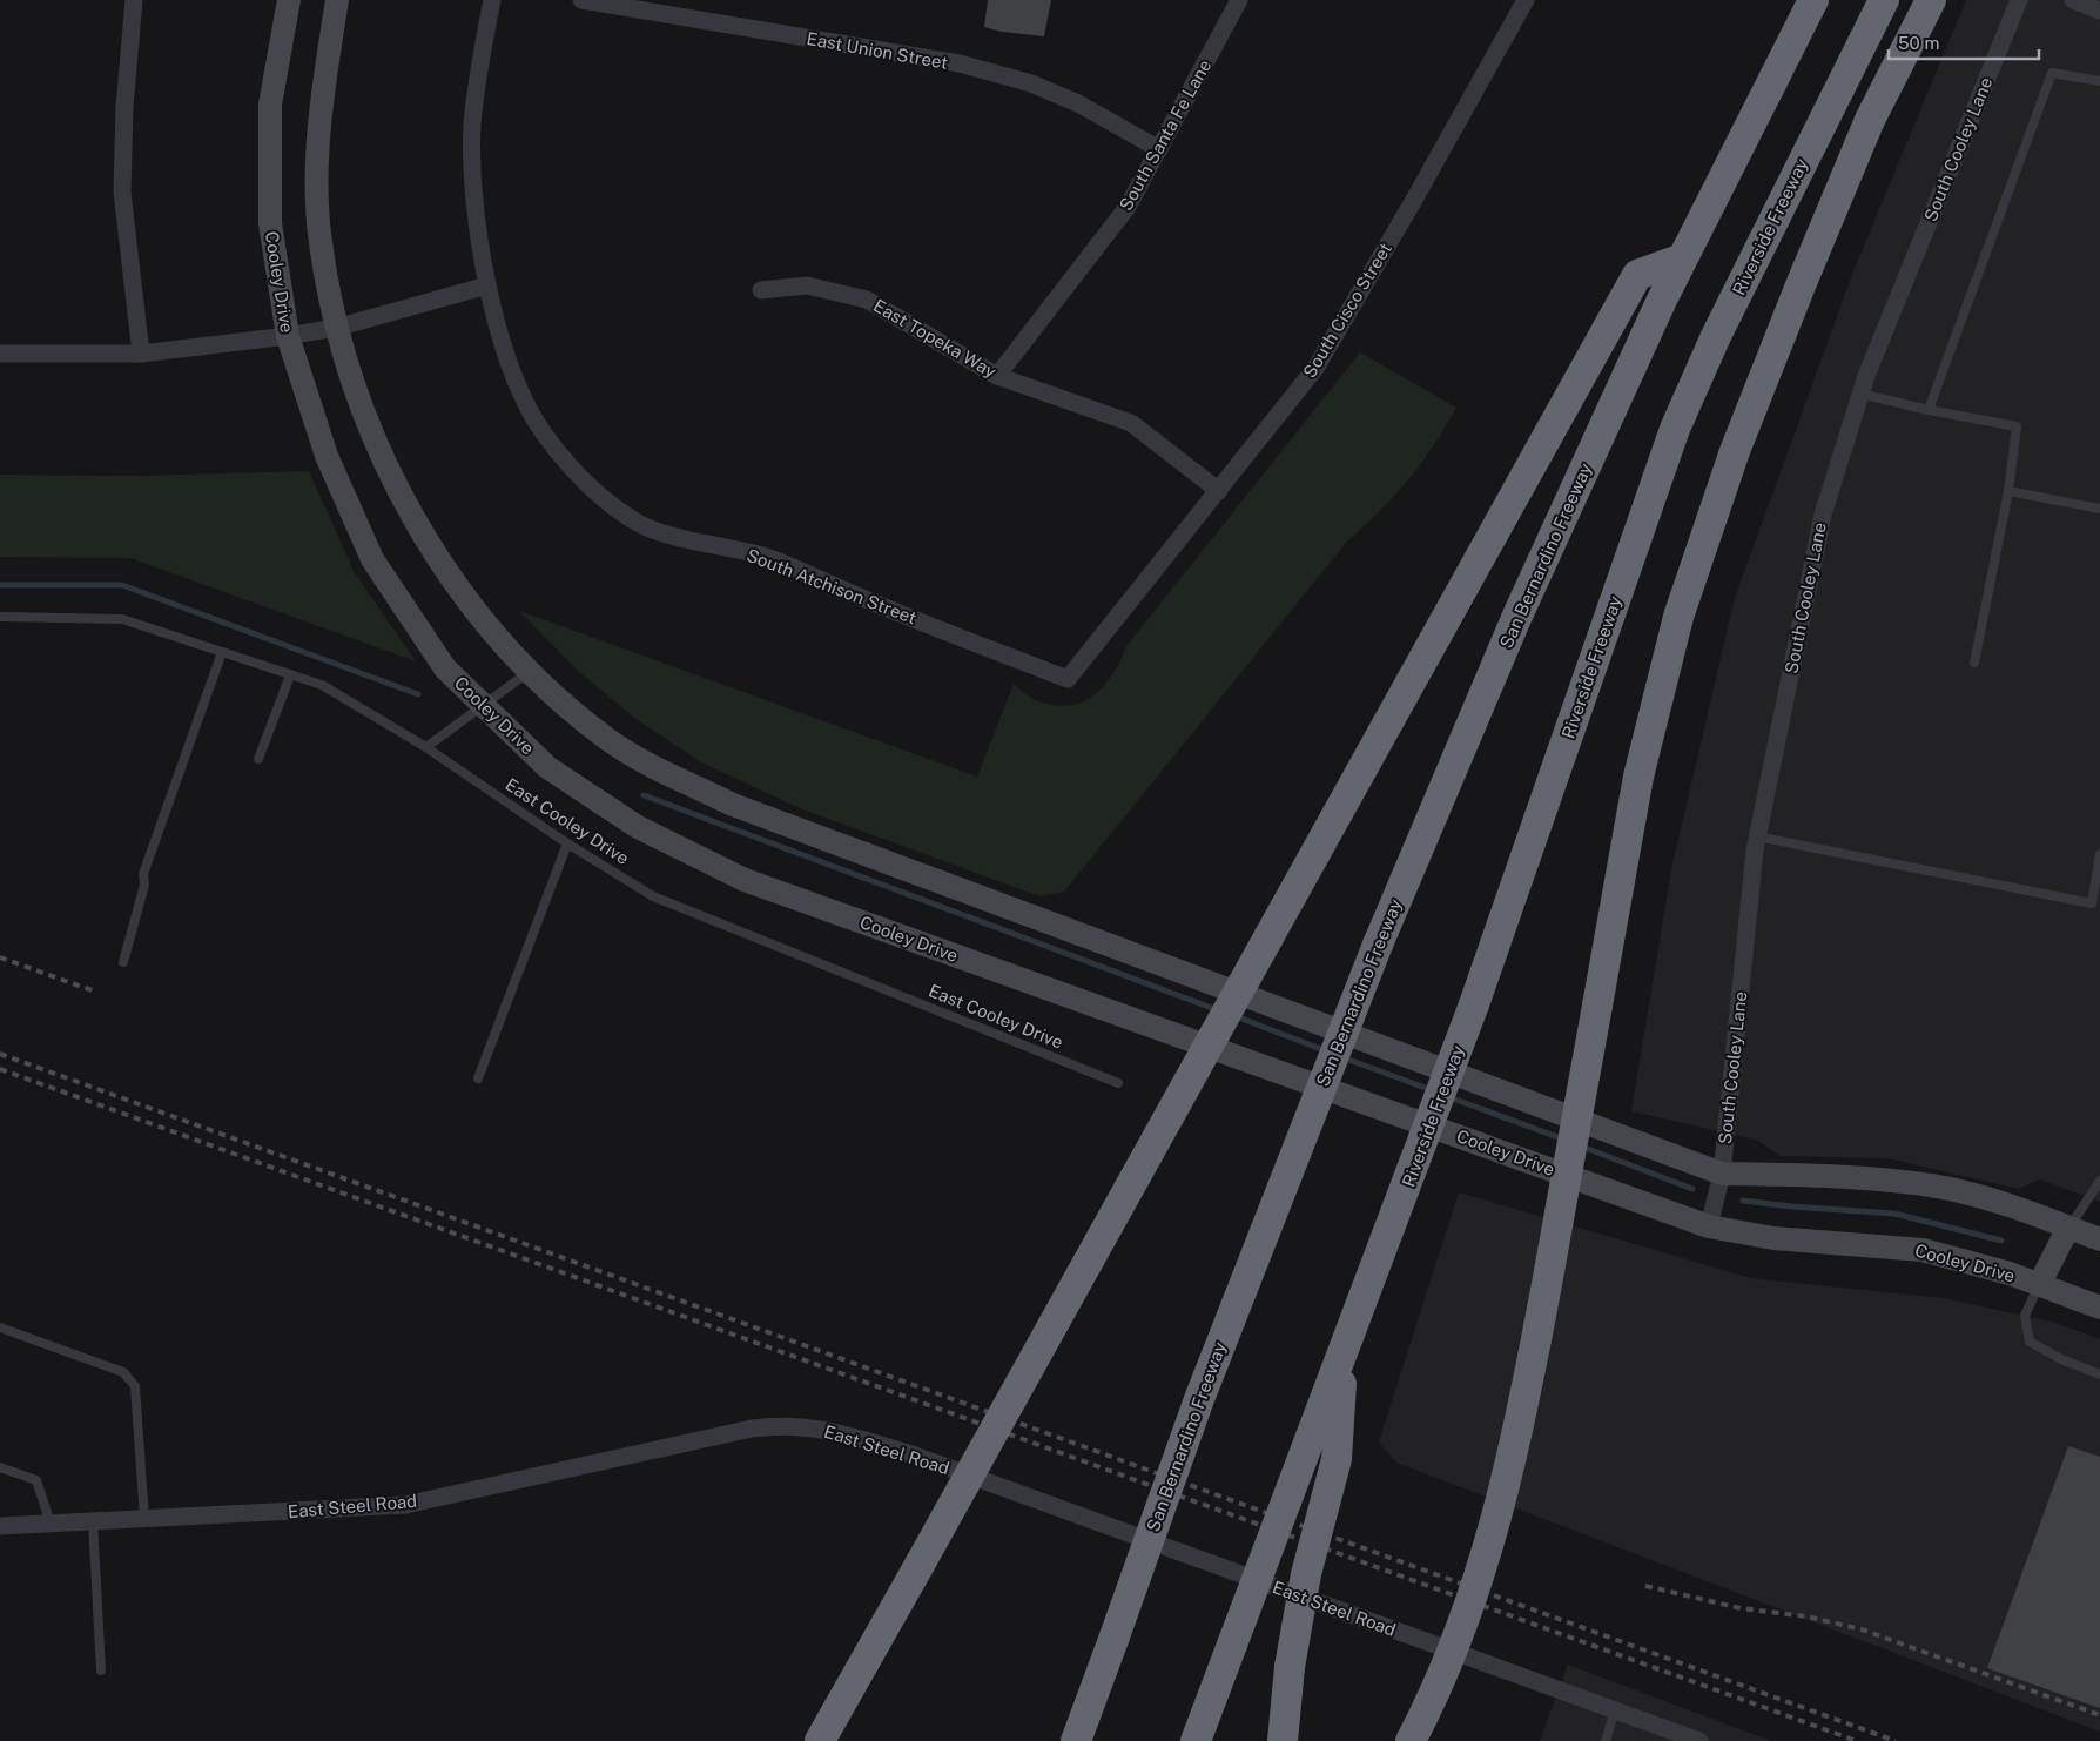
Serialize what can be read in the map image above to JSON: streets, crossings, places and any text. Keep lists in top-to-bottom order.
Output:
{
  "streets": {
    "highway": ["Riverside Freeway", "San Bernardino Freeway"],
    "street": [
      "East Union Street",
      "South Santa Fe Lane",
      "South Cooley Lane",
      "Cooley Drive",
      "South Cisco Street",
      "East Topeka Way",
      "South Atchison Street",
      "East Steel Road"
    ],
    "lane": ["East Cooley Drive"]
  },
  "crossings": [
    ["East Union Street", "South Santa Fe Lane"],
    ["South Santa Fe Lane", "East Topeka Way"],
    ["South Cooley Lane", "Cooley Drive"],
    ["South Cisco Street", "East Topeka Way"],
    ["South Cisco Street", "South Atchison Street"]
  ],
  "scale_bar": "50 m"
}
